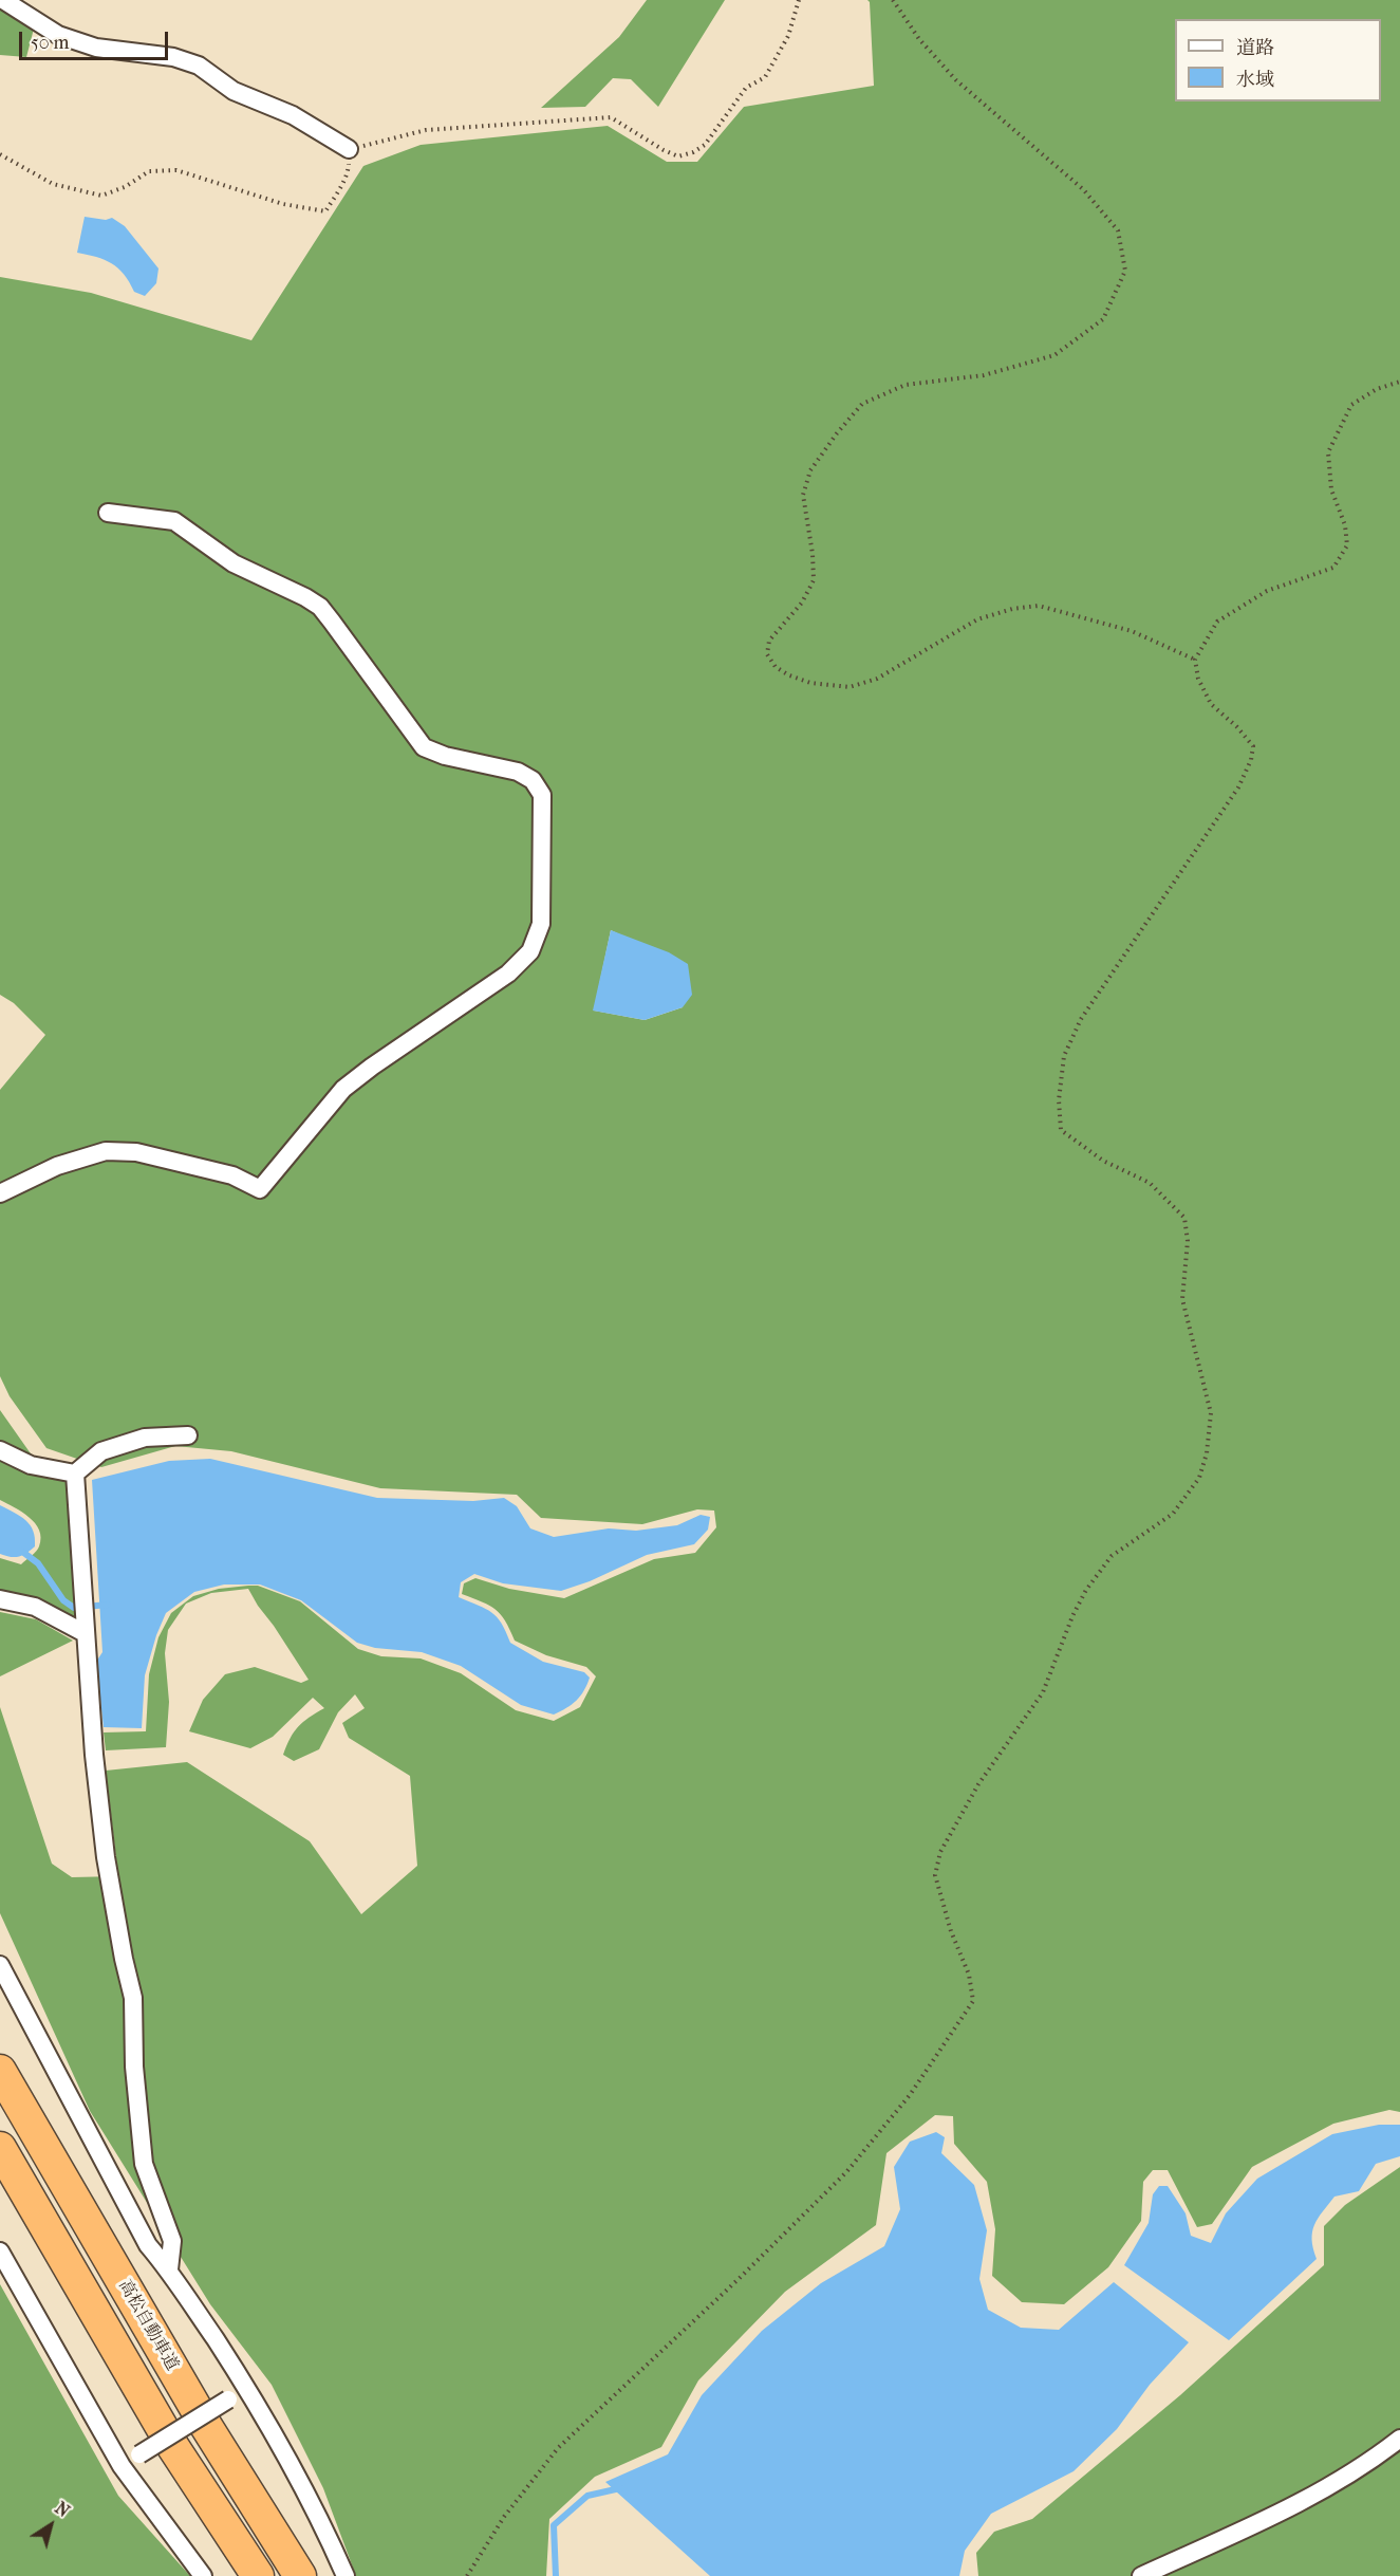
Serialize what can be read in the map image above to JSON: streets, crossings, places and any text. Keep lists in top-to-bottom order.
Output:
{
  "streets": {
    "highway": ["高松自動車道"]
  },
  "legend": ["道路", "水域"],
  "scale_bar": "50 m",
  "north": "top right"
}
